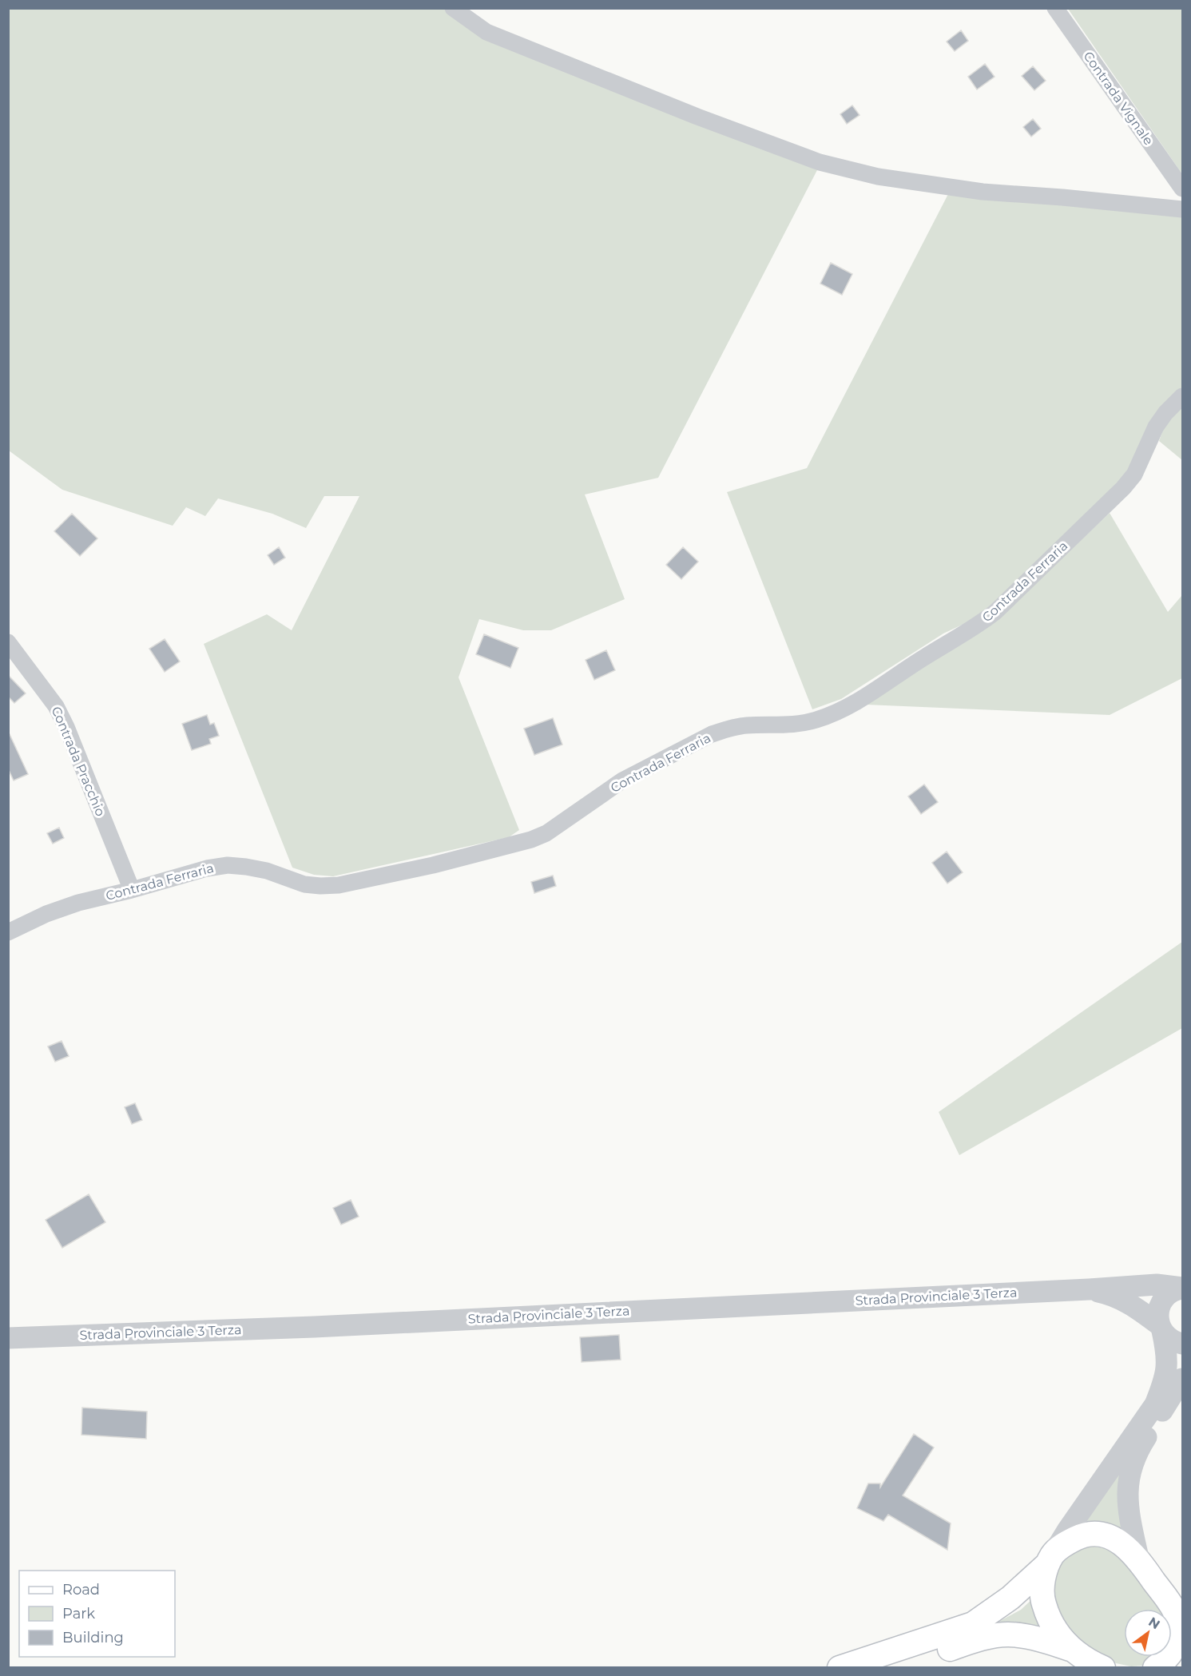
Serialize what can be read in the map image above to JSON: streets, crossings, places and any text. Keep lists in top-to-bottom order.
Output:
{
  "streets": {
    "street": [
      "Contrada Vignale",
      "Contrada Ferraria",
      "Contrada Pracchio",
      "Strada Provinciale 3 Terza"
    ]
  },
  "crossings": [
    ["Contrada Ferraria", "Contrada Pracchio"]
  ],
  "legend": ["Road", "Park", "Building"],
  "north": "top right"
}
